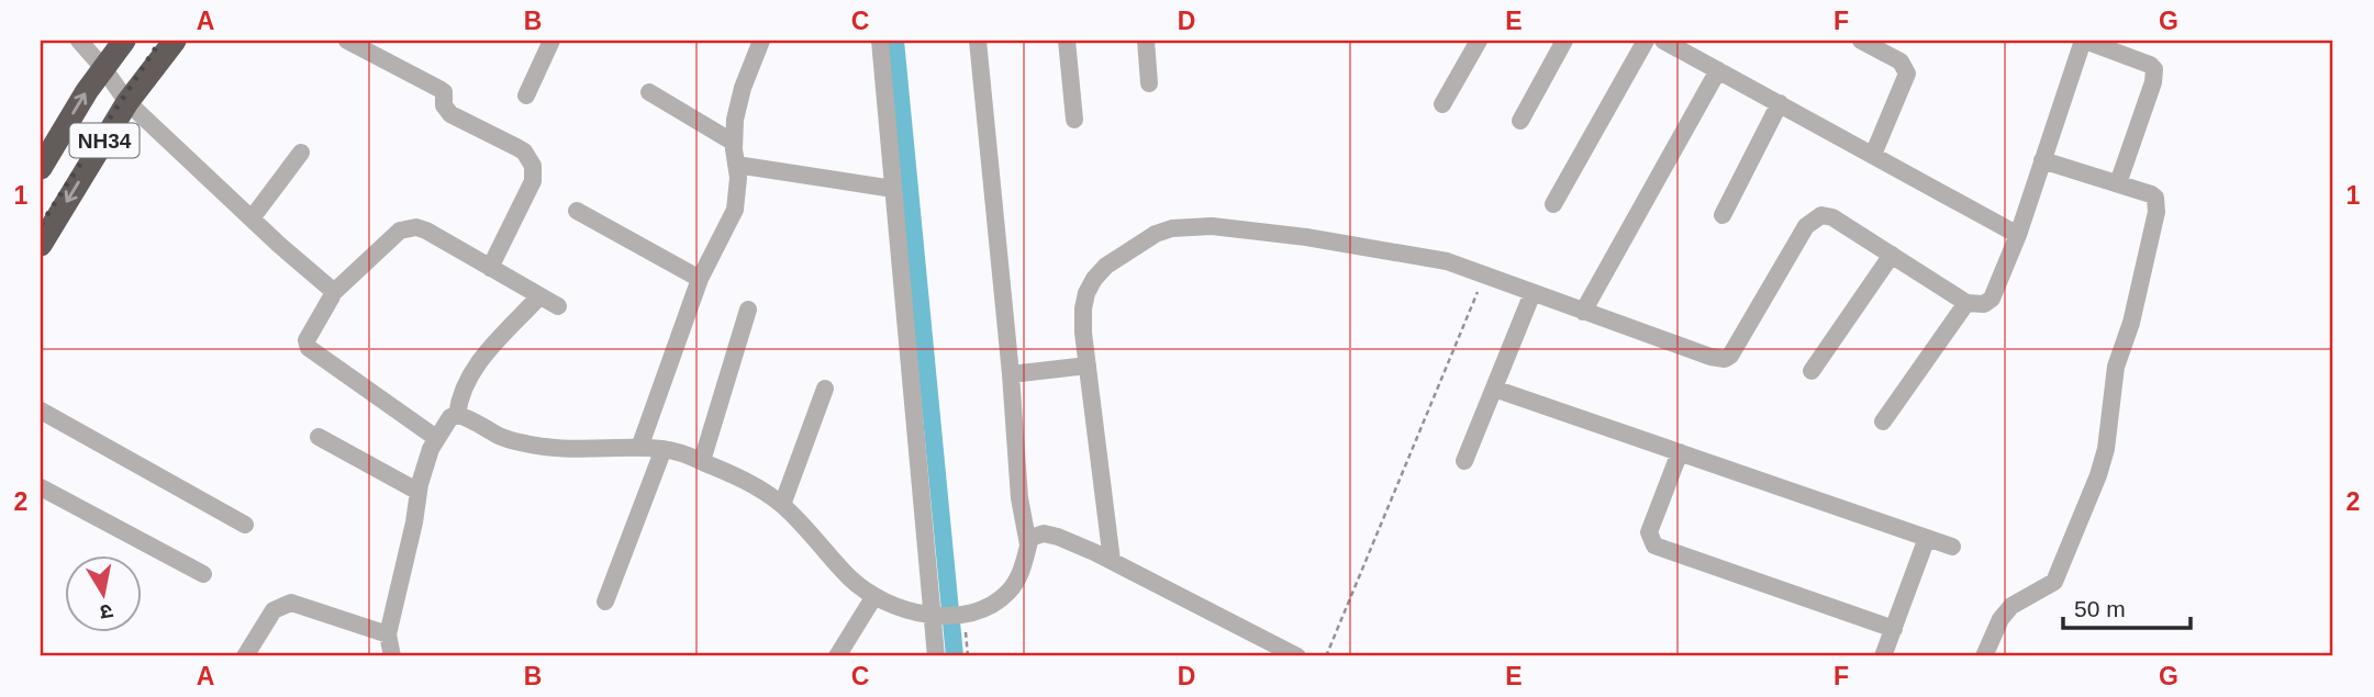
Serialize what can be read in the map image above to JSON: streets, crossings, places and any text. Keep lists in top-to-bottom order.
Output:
{
  "streets": {
    "highway": ["NH34"]
  },
  "scale_bar": "50 m",
  "north": "bottom",
  "grid": {
    "columns": [
      "A",
      "B",
      "C",
      "D",
      "E",
      "F",
      "G"
    ],
    "rows": ["1", "2"]
  }
}
